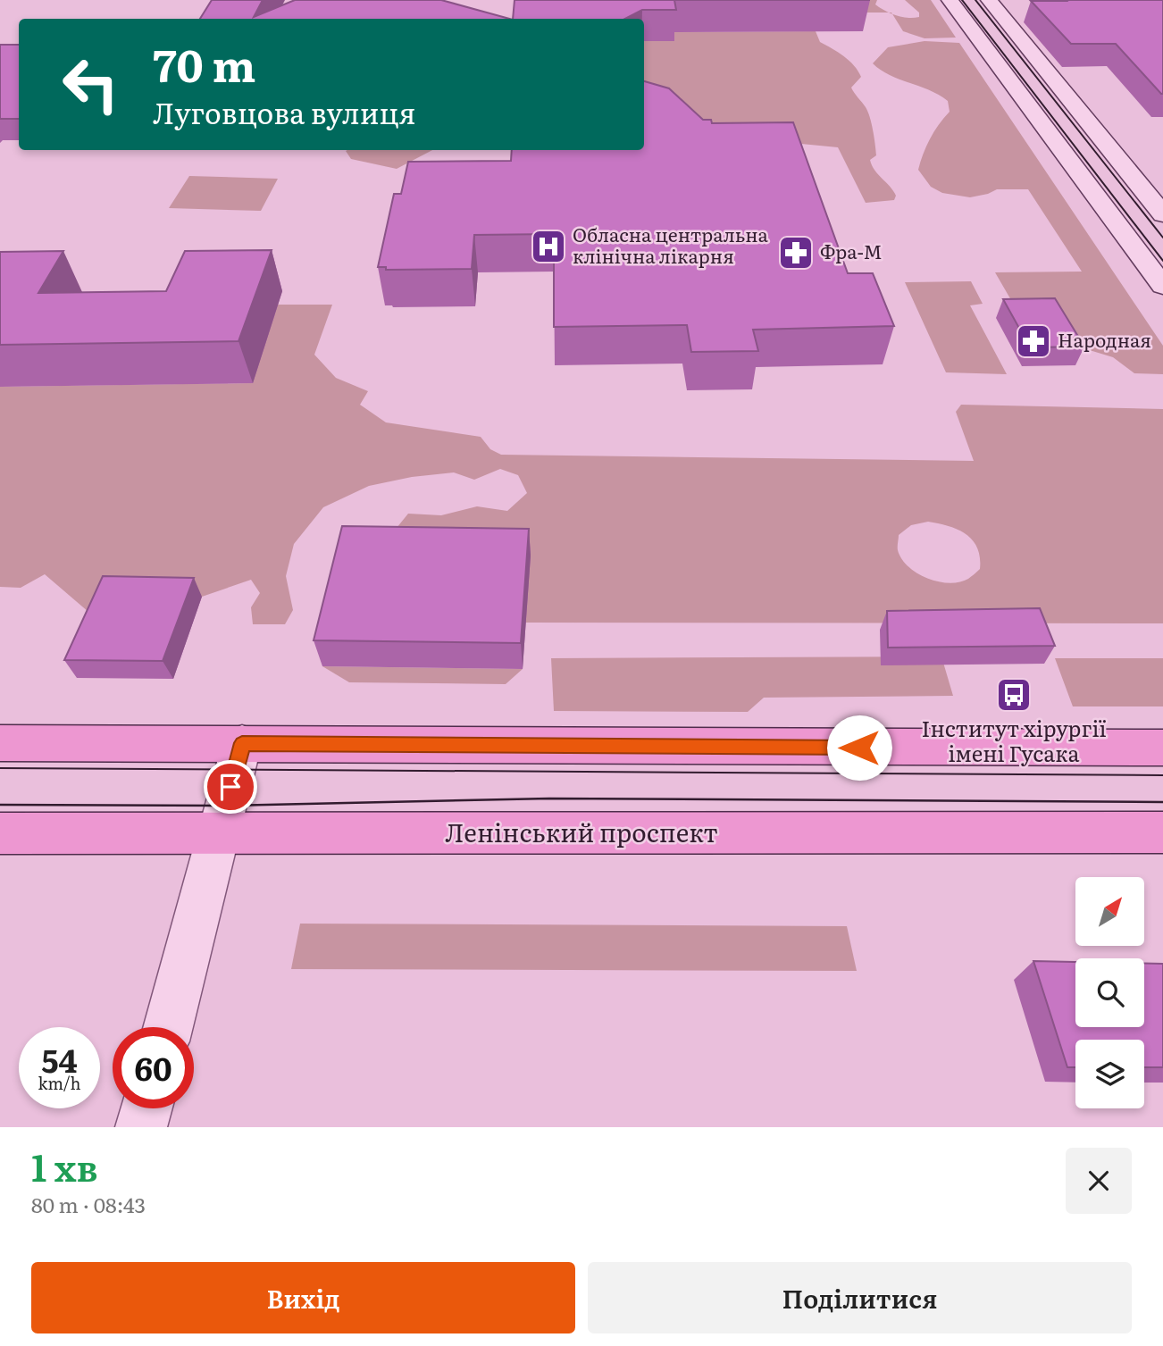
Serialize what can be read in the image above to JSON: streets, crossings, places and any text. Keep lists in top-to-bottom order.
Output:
{
  "streets": {
    "main road": ["Ленінський проспект"]
  },
  "places": {
    "hospital": ["Обласна центральна клінічна лікарня"],
    "pharmacy": ["Фра-М", "Народная"],
    "bus stop": ["Інститут хірургії імені Гусака"]
  },
  "north": "top right",
  "page": {
    "turn": ["70 m", "Луговцова вулиця"],
    "speed": "54 km/h",
    "limit": "60",
    "heading": ["1 хв", "80 m · 08:43"],
    "buttons": ["Вихід", "Поділитися"]
  }
}
